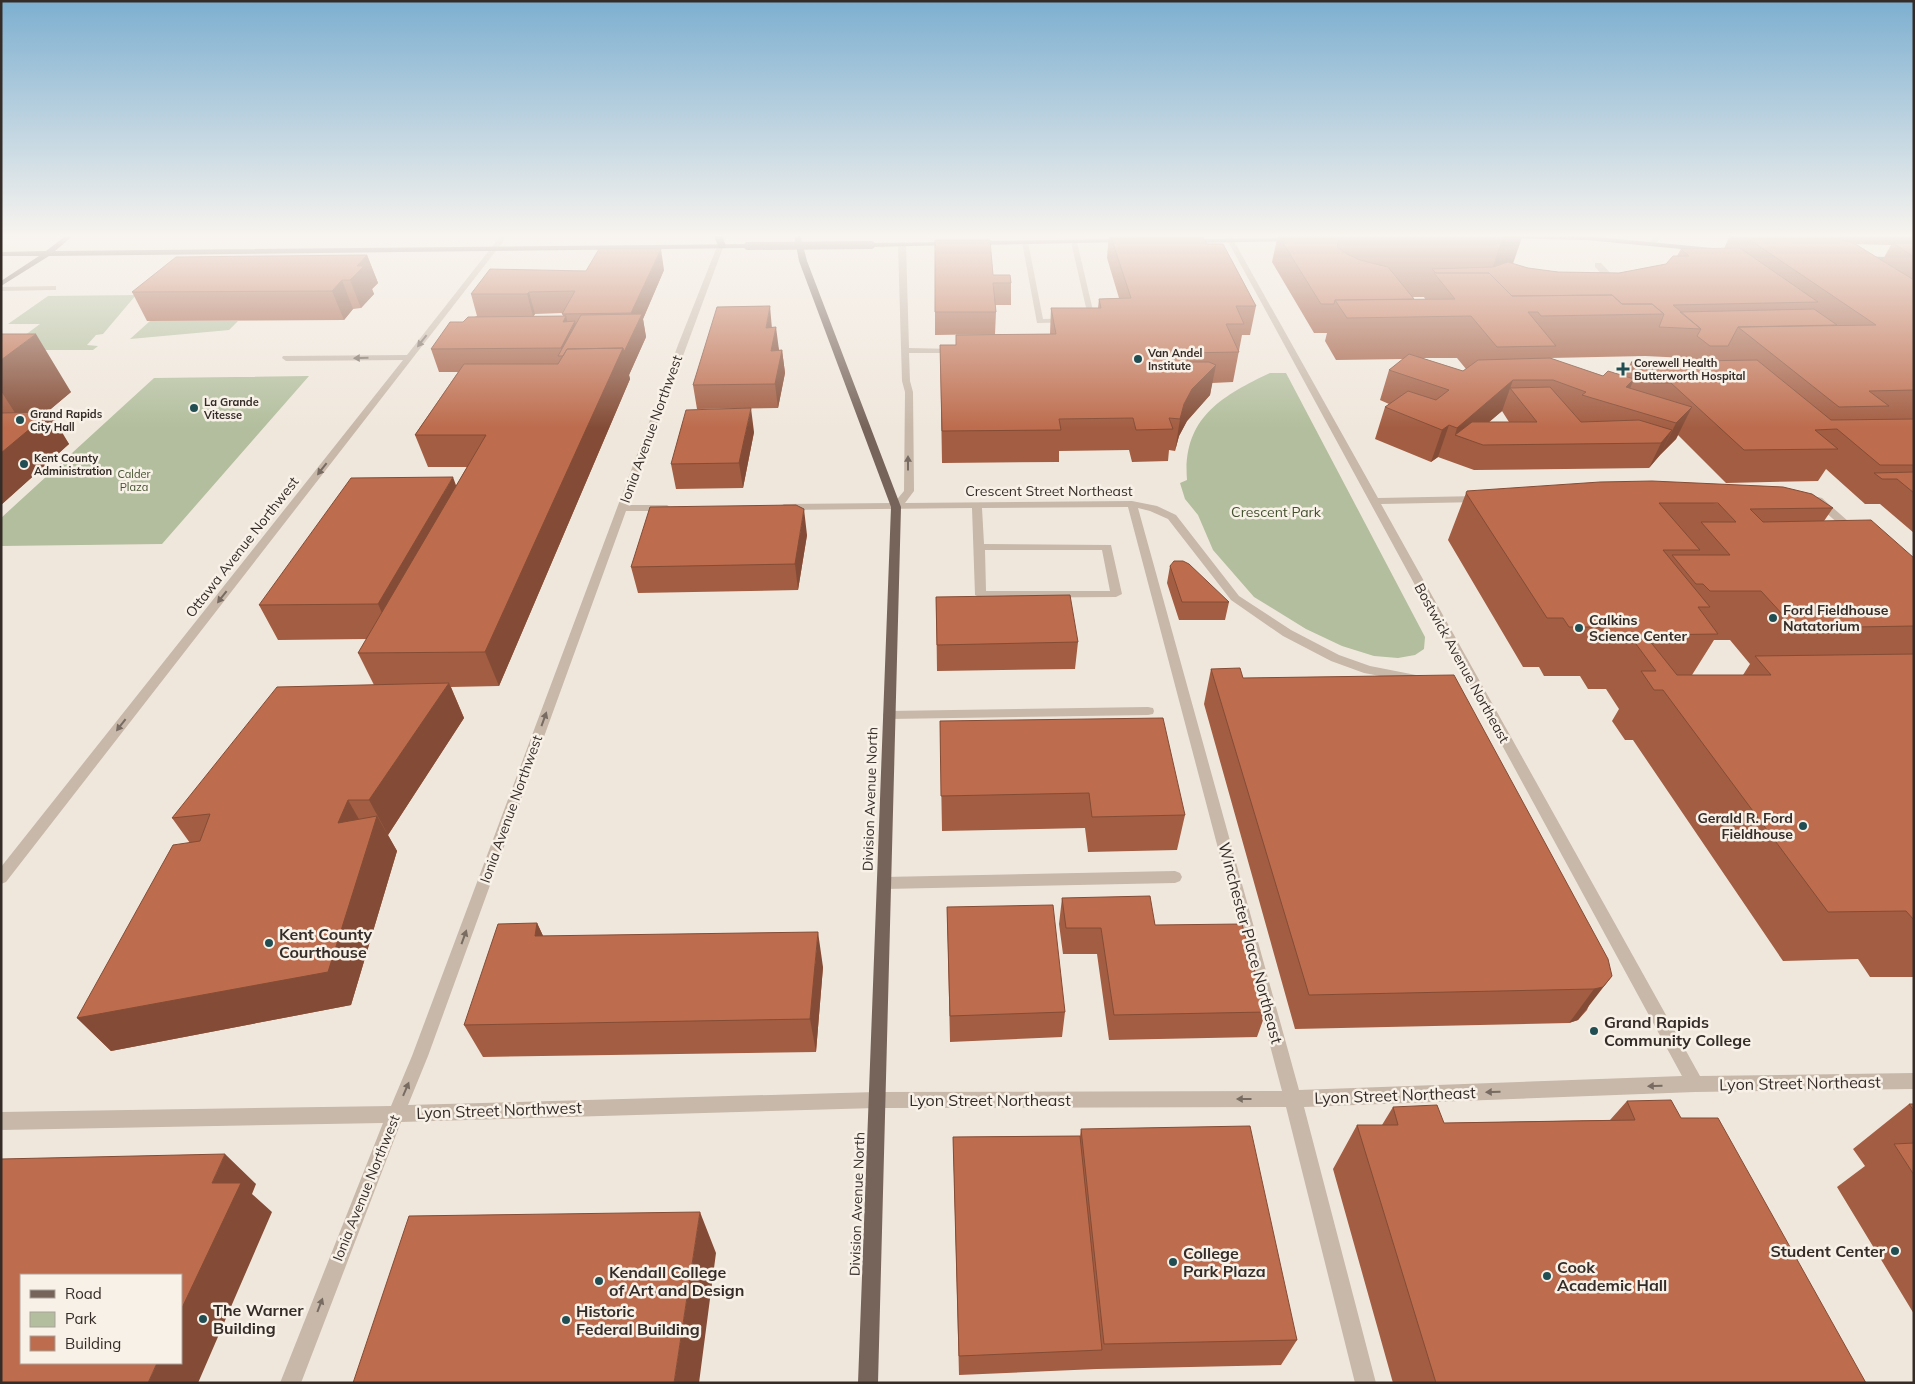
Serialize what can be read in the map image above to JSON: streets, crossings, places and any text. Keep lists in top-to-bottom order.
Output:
{
  "streets": {
    "main road": ["Division Avenue North"],
    "street": [
      "Ionia Avenue Northwest",
      "Crescent Street Northeast",
      "Ottawa Avenue Northwest",
      "Bostwick Avenue Northeast",
      "Winchester Place Northeast",
      "Lyon Street Northeast",
      "Lyon Street Northwest"
    ]
  },
  "crossings": [
    ["Ionia Avenue Northwest", "Lyon Street Northwest"],
    ["Crescent Street Northeast", "Division Avenue North"],
    ["Crescent Street Northeast", "Winchester Place Northeast"],
    ["Bostwick Avenue Northeast", "Lyon Street Northeast"],
    ["Division Avenue North", "Lyon Street Northeast"],
    ["Division Avenue North", "Lyon Street Northwest"],
    ["Winchester Place Northeast", "Lyon Street Northeast"],
    ["Lyon Street Northeast", "Lyon Street Northwest"]
  ],
  "one_way": ["Ionia Avenue Northwest", "Ottawa Avenue Northwest", "Lyon Street Northeast"],
  "parks": ["Calder Plaza", "Crescent Park"],
  "places": {
    "other": [
      "Van Andel Institute",
      "La Grande Vitesse",
      "Grand Rapids City Hall",
      "Kent County Administration",
      "Ford Fieldhouse Natatorium",
      "Calkins Science Center",
      "Gerald R. Ford Fieldhouse",
      "Kent County Courthouse",
      "Grand Rapids Community College",
      "Student Center",
      "College Park Plaza",
      "Cook Academic Hall",
      "Kendall College of Art and Design",
      "The Warner Building",
      "Historic Federal Building"
    ],
    "health": ["Corewell Health Butterworth Hospital"]
  },
  "legend": ["Road", "Park", "Building"]
}
